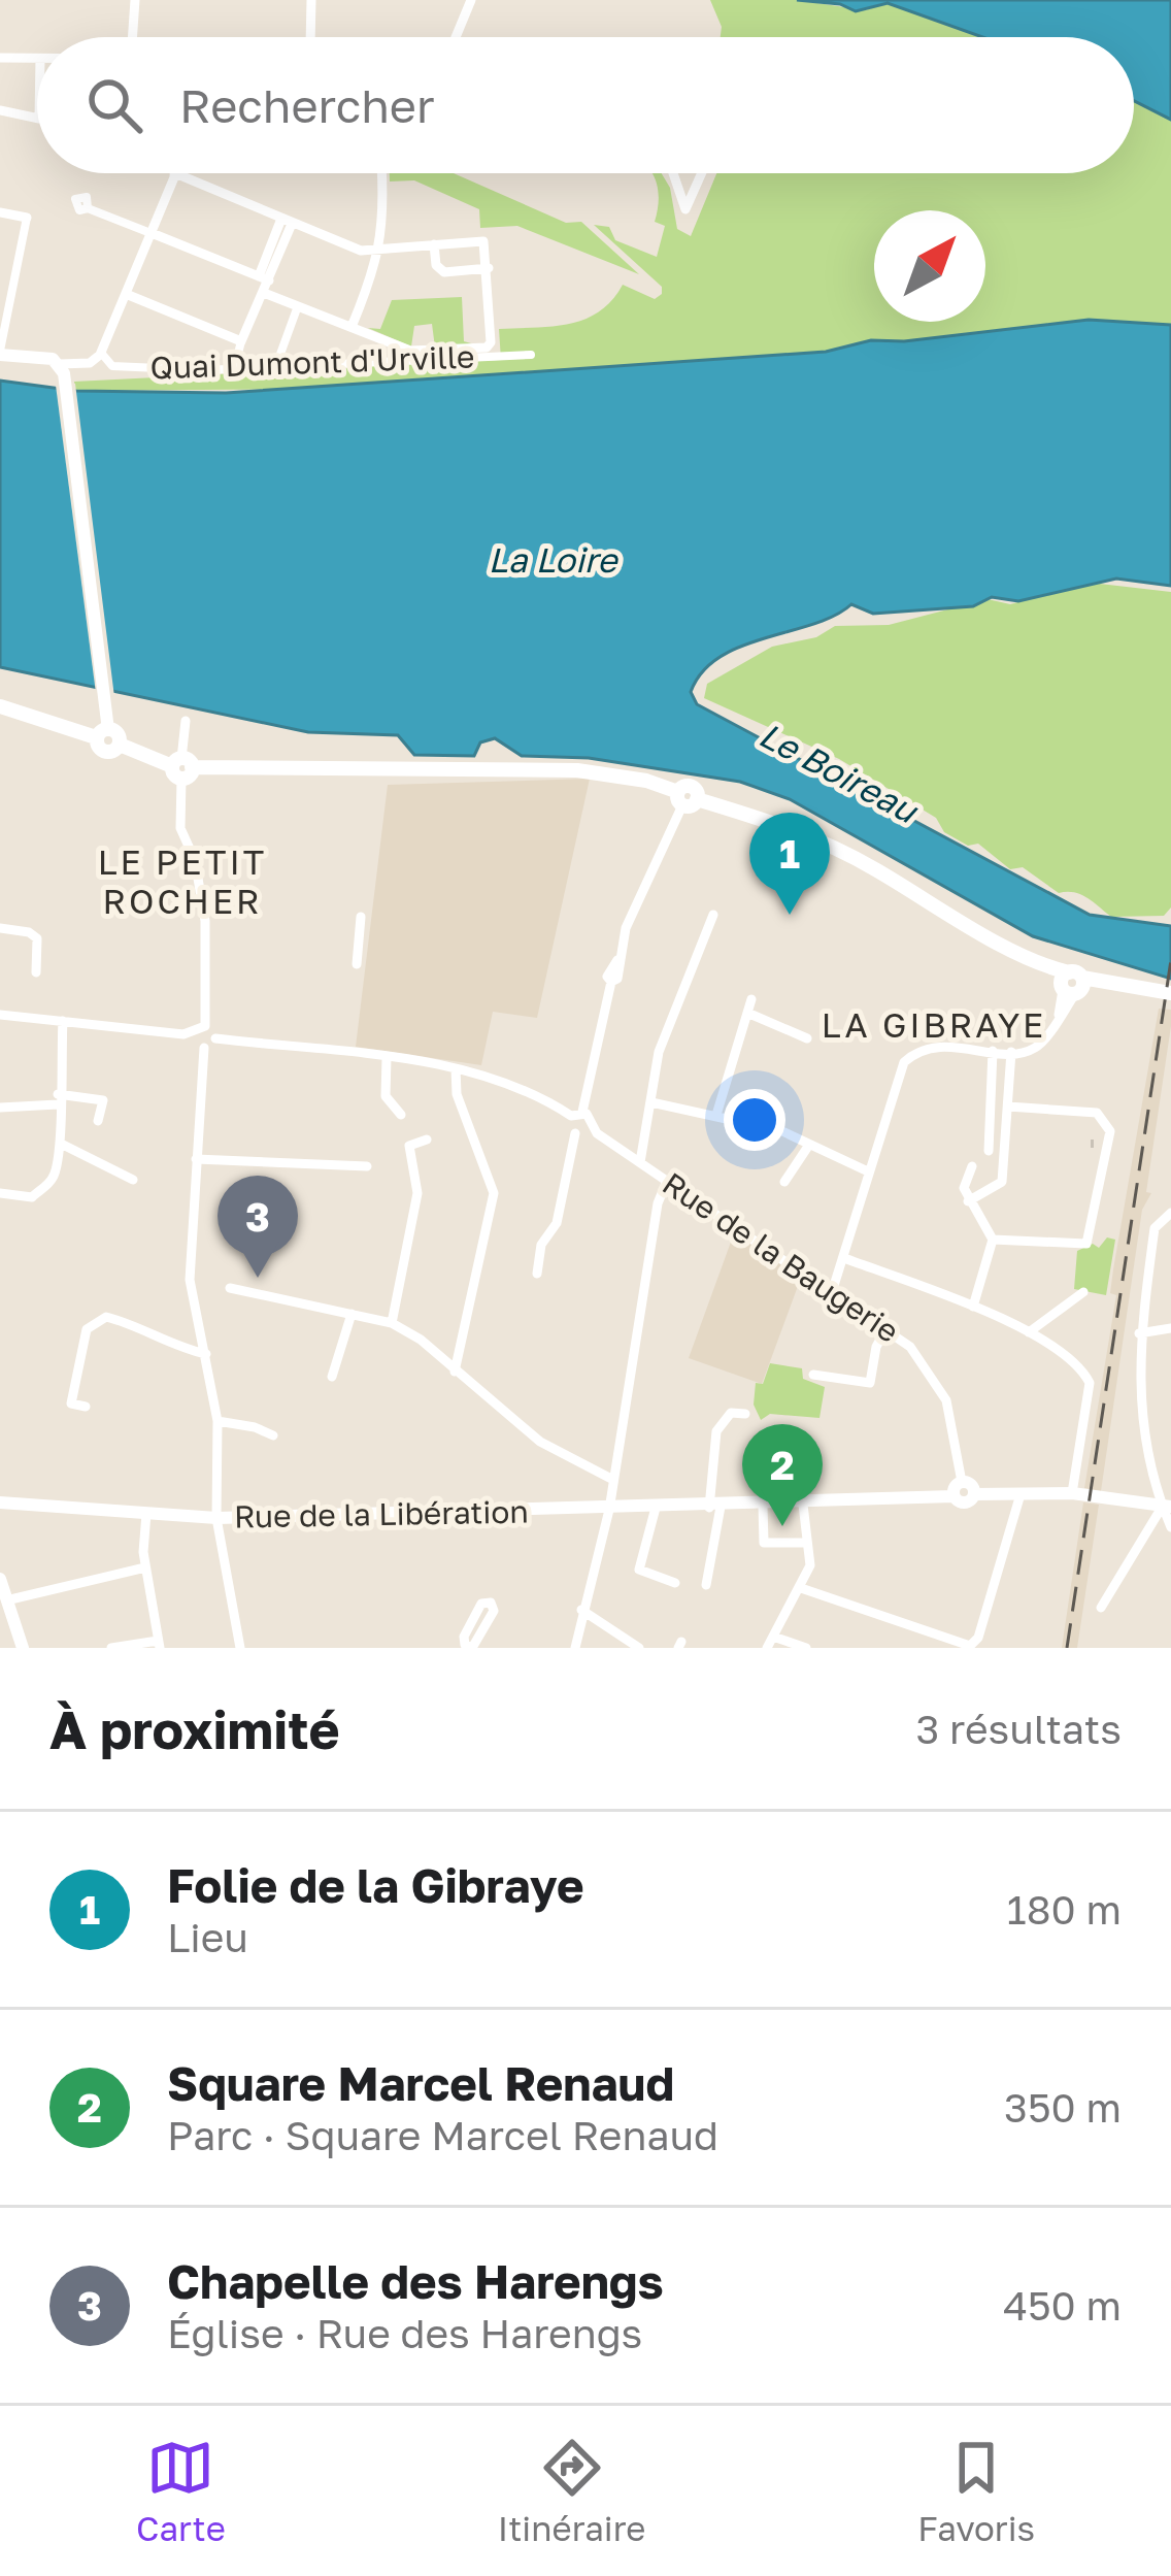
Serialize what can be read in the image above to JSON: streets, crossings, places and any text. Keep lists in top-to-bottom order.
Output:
{
  "streets": {
    "street": ["Quai Dumont d'Urville", "Rue de la Baugerie", "Rue de la Libération"]
  },
  "districts": ["LE PETIT ROCHER", "LA GIBRAYE"],
  "water": ["La Loire", "Le Boireau"],
  "north": "top right",
  "page": {
    "search": "Rechercher",
    "pins": ["1", "3", "2"],
    "heading": ["À proximité", "3 résultats"],
    "list": [
      {
        "mark": "1",
        "name": "Folie de la Gibraye",
        "note": "Lieu",
        "value": "180 m"
      },
      {
        "mark": "2",
        "name": "Square Marcel Renaud",
        "note": "Parc · Square Marcel Renaud",
        "value": "350 m"
      },
      {
        "mark": "3",
        "name": "Chapelle des Harengs",
        "note": "Église · Rue des Harengs",
        "value": "450 m"
      }
    ],
    "nav": ["Carte", "Itinéraire", "Favoris"]
  }
}
